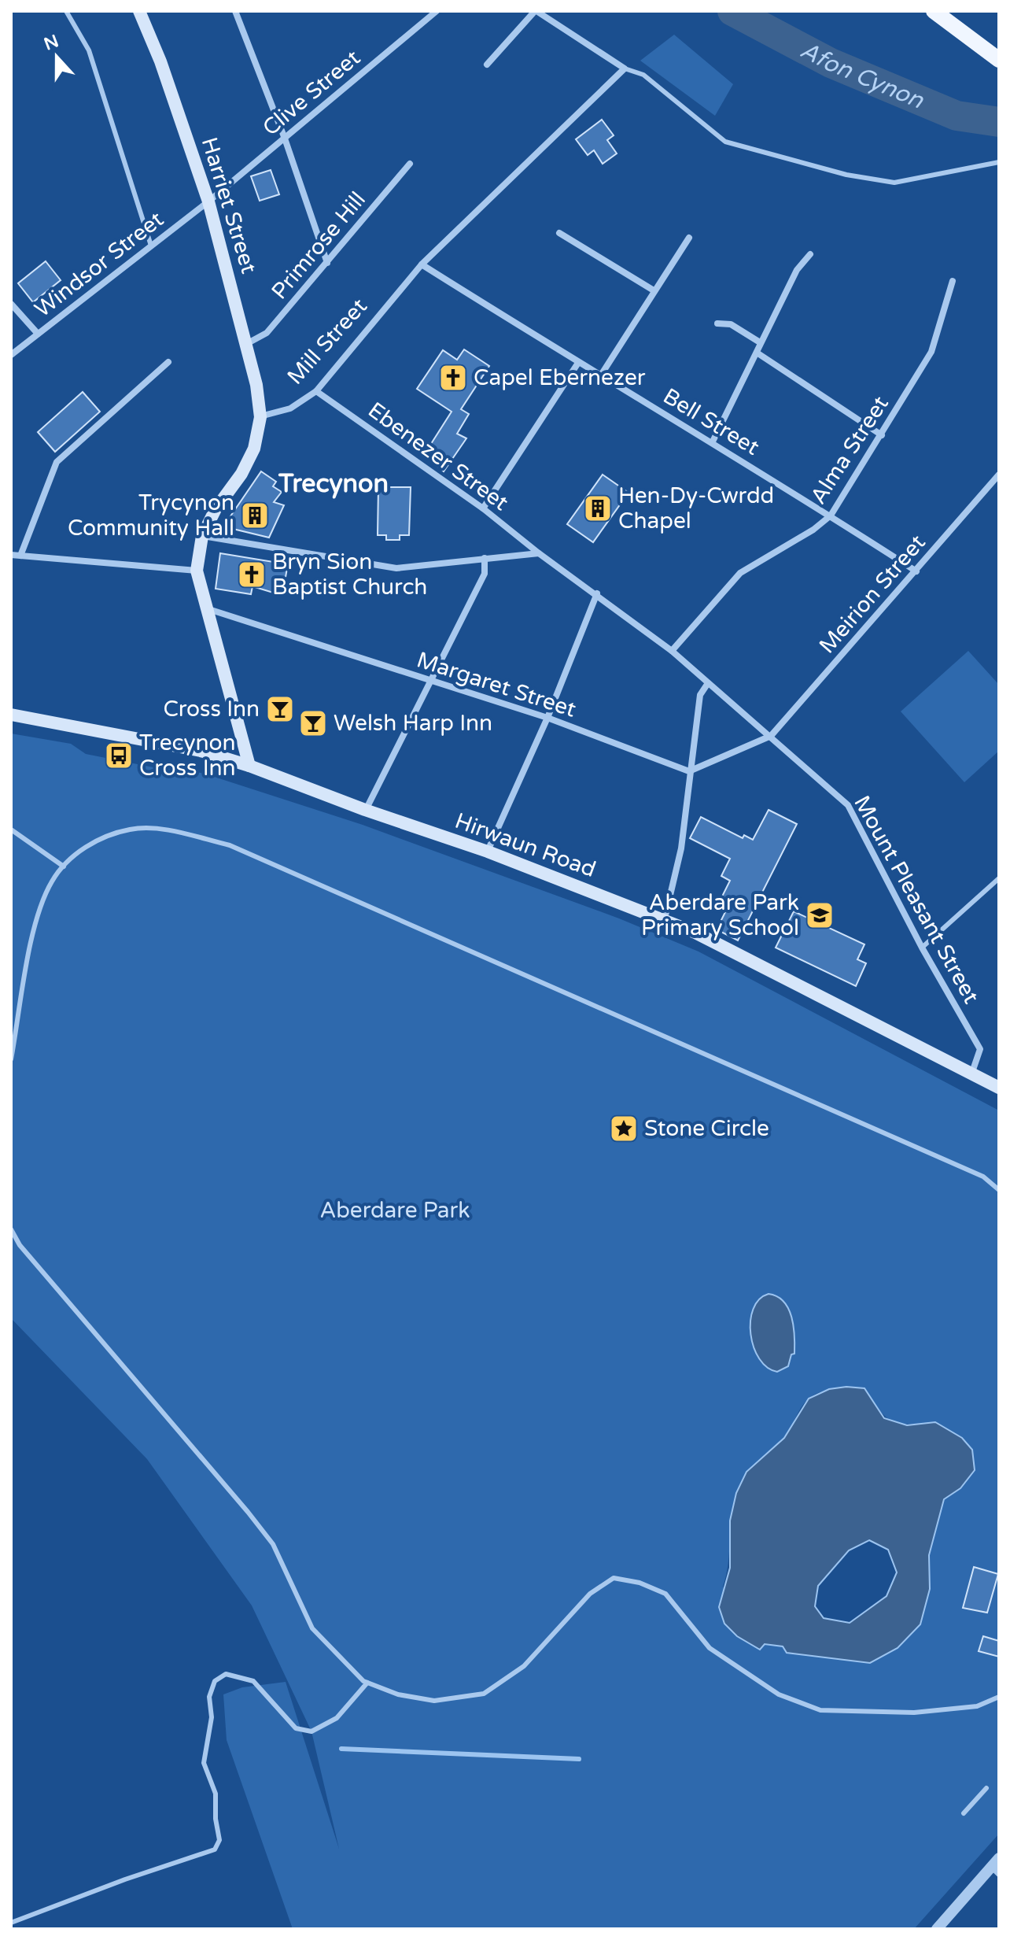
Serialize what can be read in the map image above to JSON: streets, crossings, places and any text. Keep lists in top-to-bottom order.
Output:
{
  "streets": {
    "main road": ["Harriet Street", "Hirwaun Road"],
    "street": [
      "Clive Street",
      "Primrose Hill",
      "Windsor Street",
      "Mill Street",
      "Bell Street",
      "Alma Street",
      "Ebenezer Street",
      "Meirion Street",
      "Margaret Street",
      "Mount Pleasant Street"
    ]
  },
  "crossings": [
    ["Clive Street", "Harriet Street"],
    ["Clive Street", "Windsor Street"],
    ["Harriet Street", "Primrose Hill"],
    ["Harriet Street", "Windsor Street"],
    ["Harriet Street", "Mill Street"],
    ["Mill Street", "Bell Street"],
    ["Mill Street", "Ebenezer Street"],
    ["Bell Street", "Alma Street"],
    ["Bell Street", "Meirion Street"],
    ["Alma Street", "Mount Pleasant Street"],
    ["Ebenezer Street", "Mount Pleasant Street"],
    ["Meirion Street", "Mount Pleasant Street"],
    ["Hirwaun Road", "Mount Pleasant Street"]
  ],
  "districts": ["Trecynon"],
  "water": ["Afon Cynon"],
  "parks": ["Aberdare Park"],
  "places": {
    "church": ["Capel Ebernezer", "Bryn Sion Baptist Church"],
    "building": ["Hen-Dy-Cwrdd Chapel", "Trycynon Community Hall"],
    "bar": ["Cross Inn", "Welsh Harp Inn"],
    "bus stop": ["Trecynon Cross Inn"],
    "school or university": ["Aberdare Park Primary School"],
    "place": ["Stone Circle"]
  },
  "north": "top"
}
